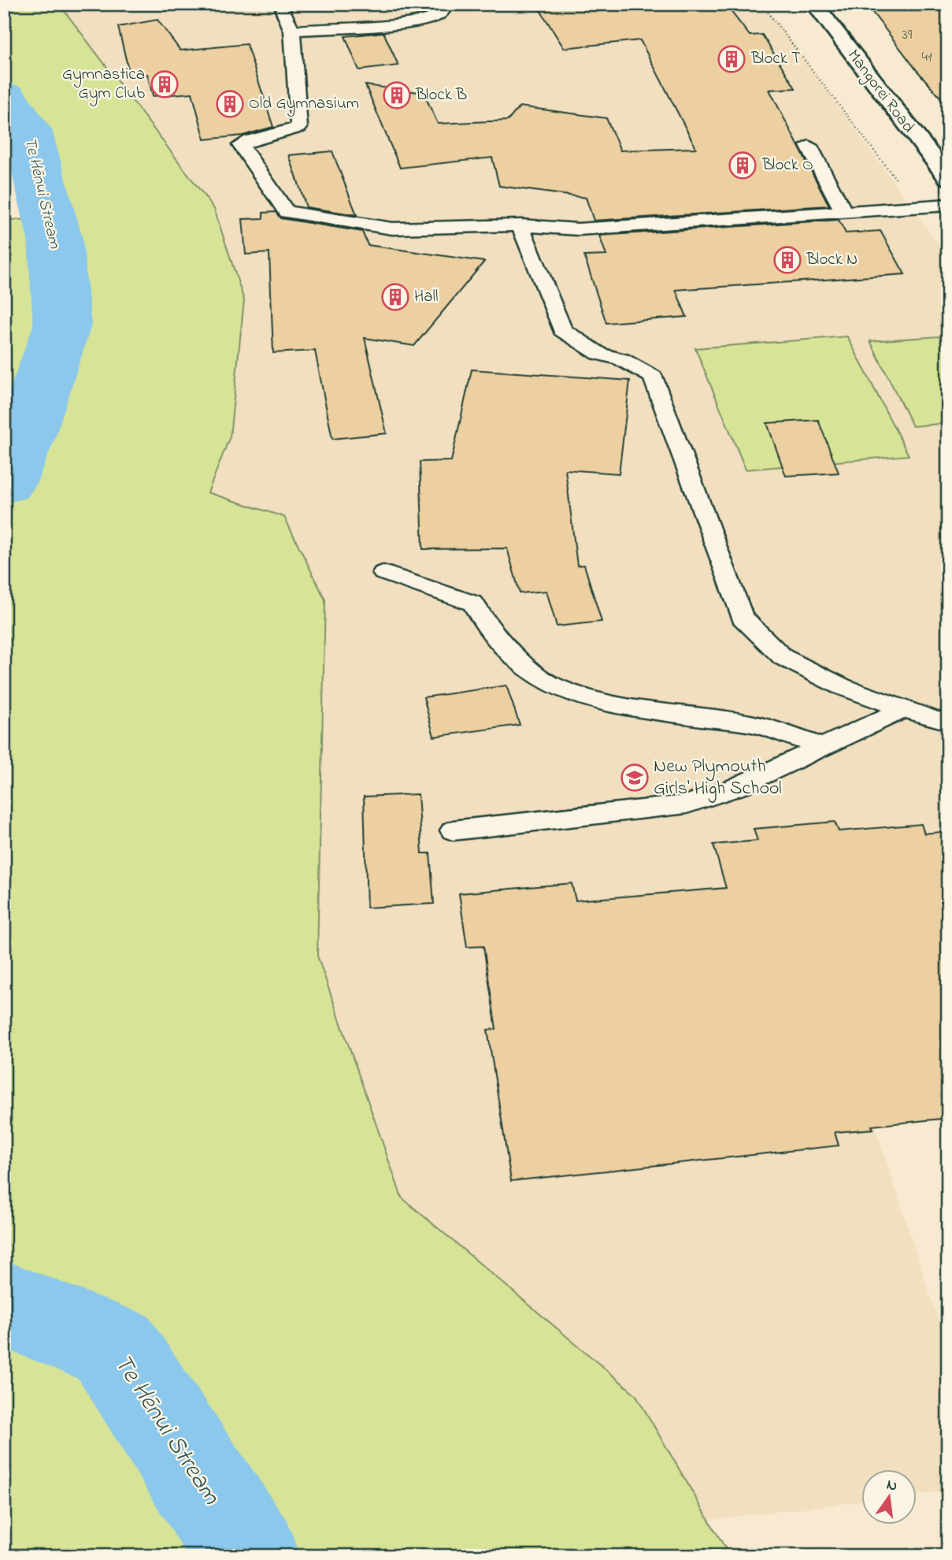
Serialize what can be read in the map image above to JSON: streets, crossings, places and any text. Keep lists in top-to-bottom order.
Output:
{
  "streets": {
    "main road": ["Mangorei Road"]
  },
  "water": ["Te Hēnui Stream"],
  "places": {
    "building": [
      "Block T",
      "Gymnastica Gym Club",
      "Block B",
      "Old Gymnasium",
      "Block O",
      "Block N",
      "Hall"
    ],
    "school or university": ["New Plymouth Girls' High School"]
  },
  "house_numbers": ["39", "41"],
  "north": "top"
}
